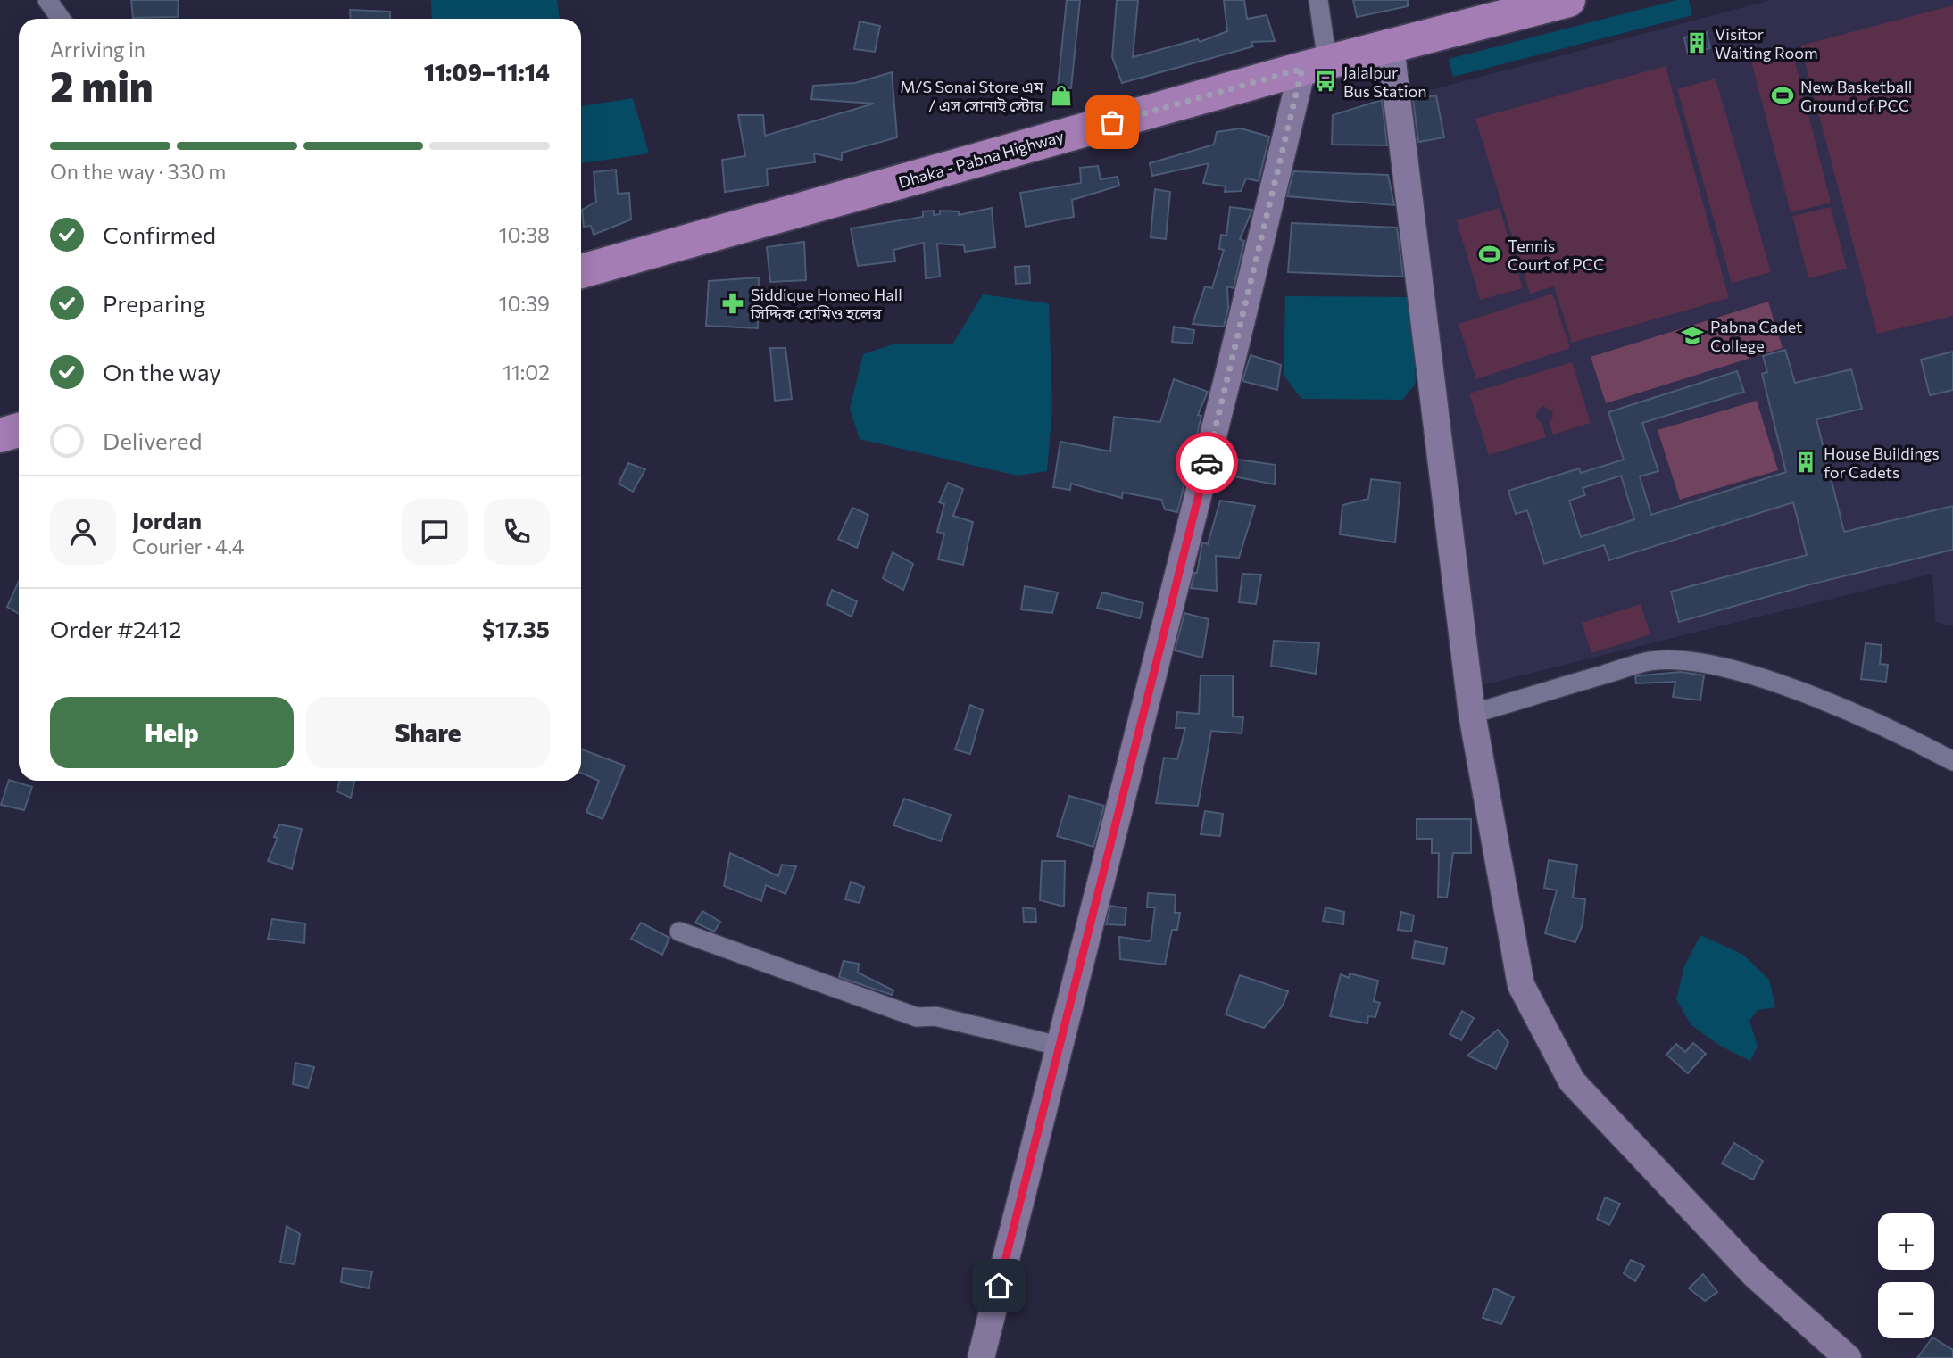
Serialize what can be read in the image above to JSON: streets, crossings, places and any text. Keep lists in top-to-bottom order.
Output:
{
  "streets": {
    "highway": ["Dhaka - Pabna Highway"]
  },
  "places": {
    "building": ["Visitor Waiting Room", "House Buildings for Cadets"],
    "bus stop": ["Jalalpur Bus Station"],
    "shop": ["M/S Sonai Store এম / এস সোনাই স্টোর"],
    "sports": ["New Basketball Ground of PCC", "Tennis Court of PCC"],
    "pharmacy": ["Siddique Homeo Hall সিদ্দিক হোমিও হলের"],
    "school or university": ["Pabna Cadet College"]
  },
  "page": {
    "heading": ["2 min", "Arriving in", "11:09–11:14"],
    "panel": [
      "Jordan",
      "Courier · 4.4",
      "Order #2412",
      "$17.35"
    ],
    "bar": "On the way · 330 m",
    "list": [
      ["Confirmed", "10:38"],
      ["Preparing", "10:39"],
      ["On the way", "11:02"],
      "Delivered"
    ],
    "buttons": ["Help", "Share"],
    "map_buttons": ["+", "−"]
  }
}
